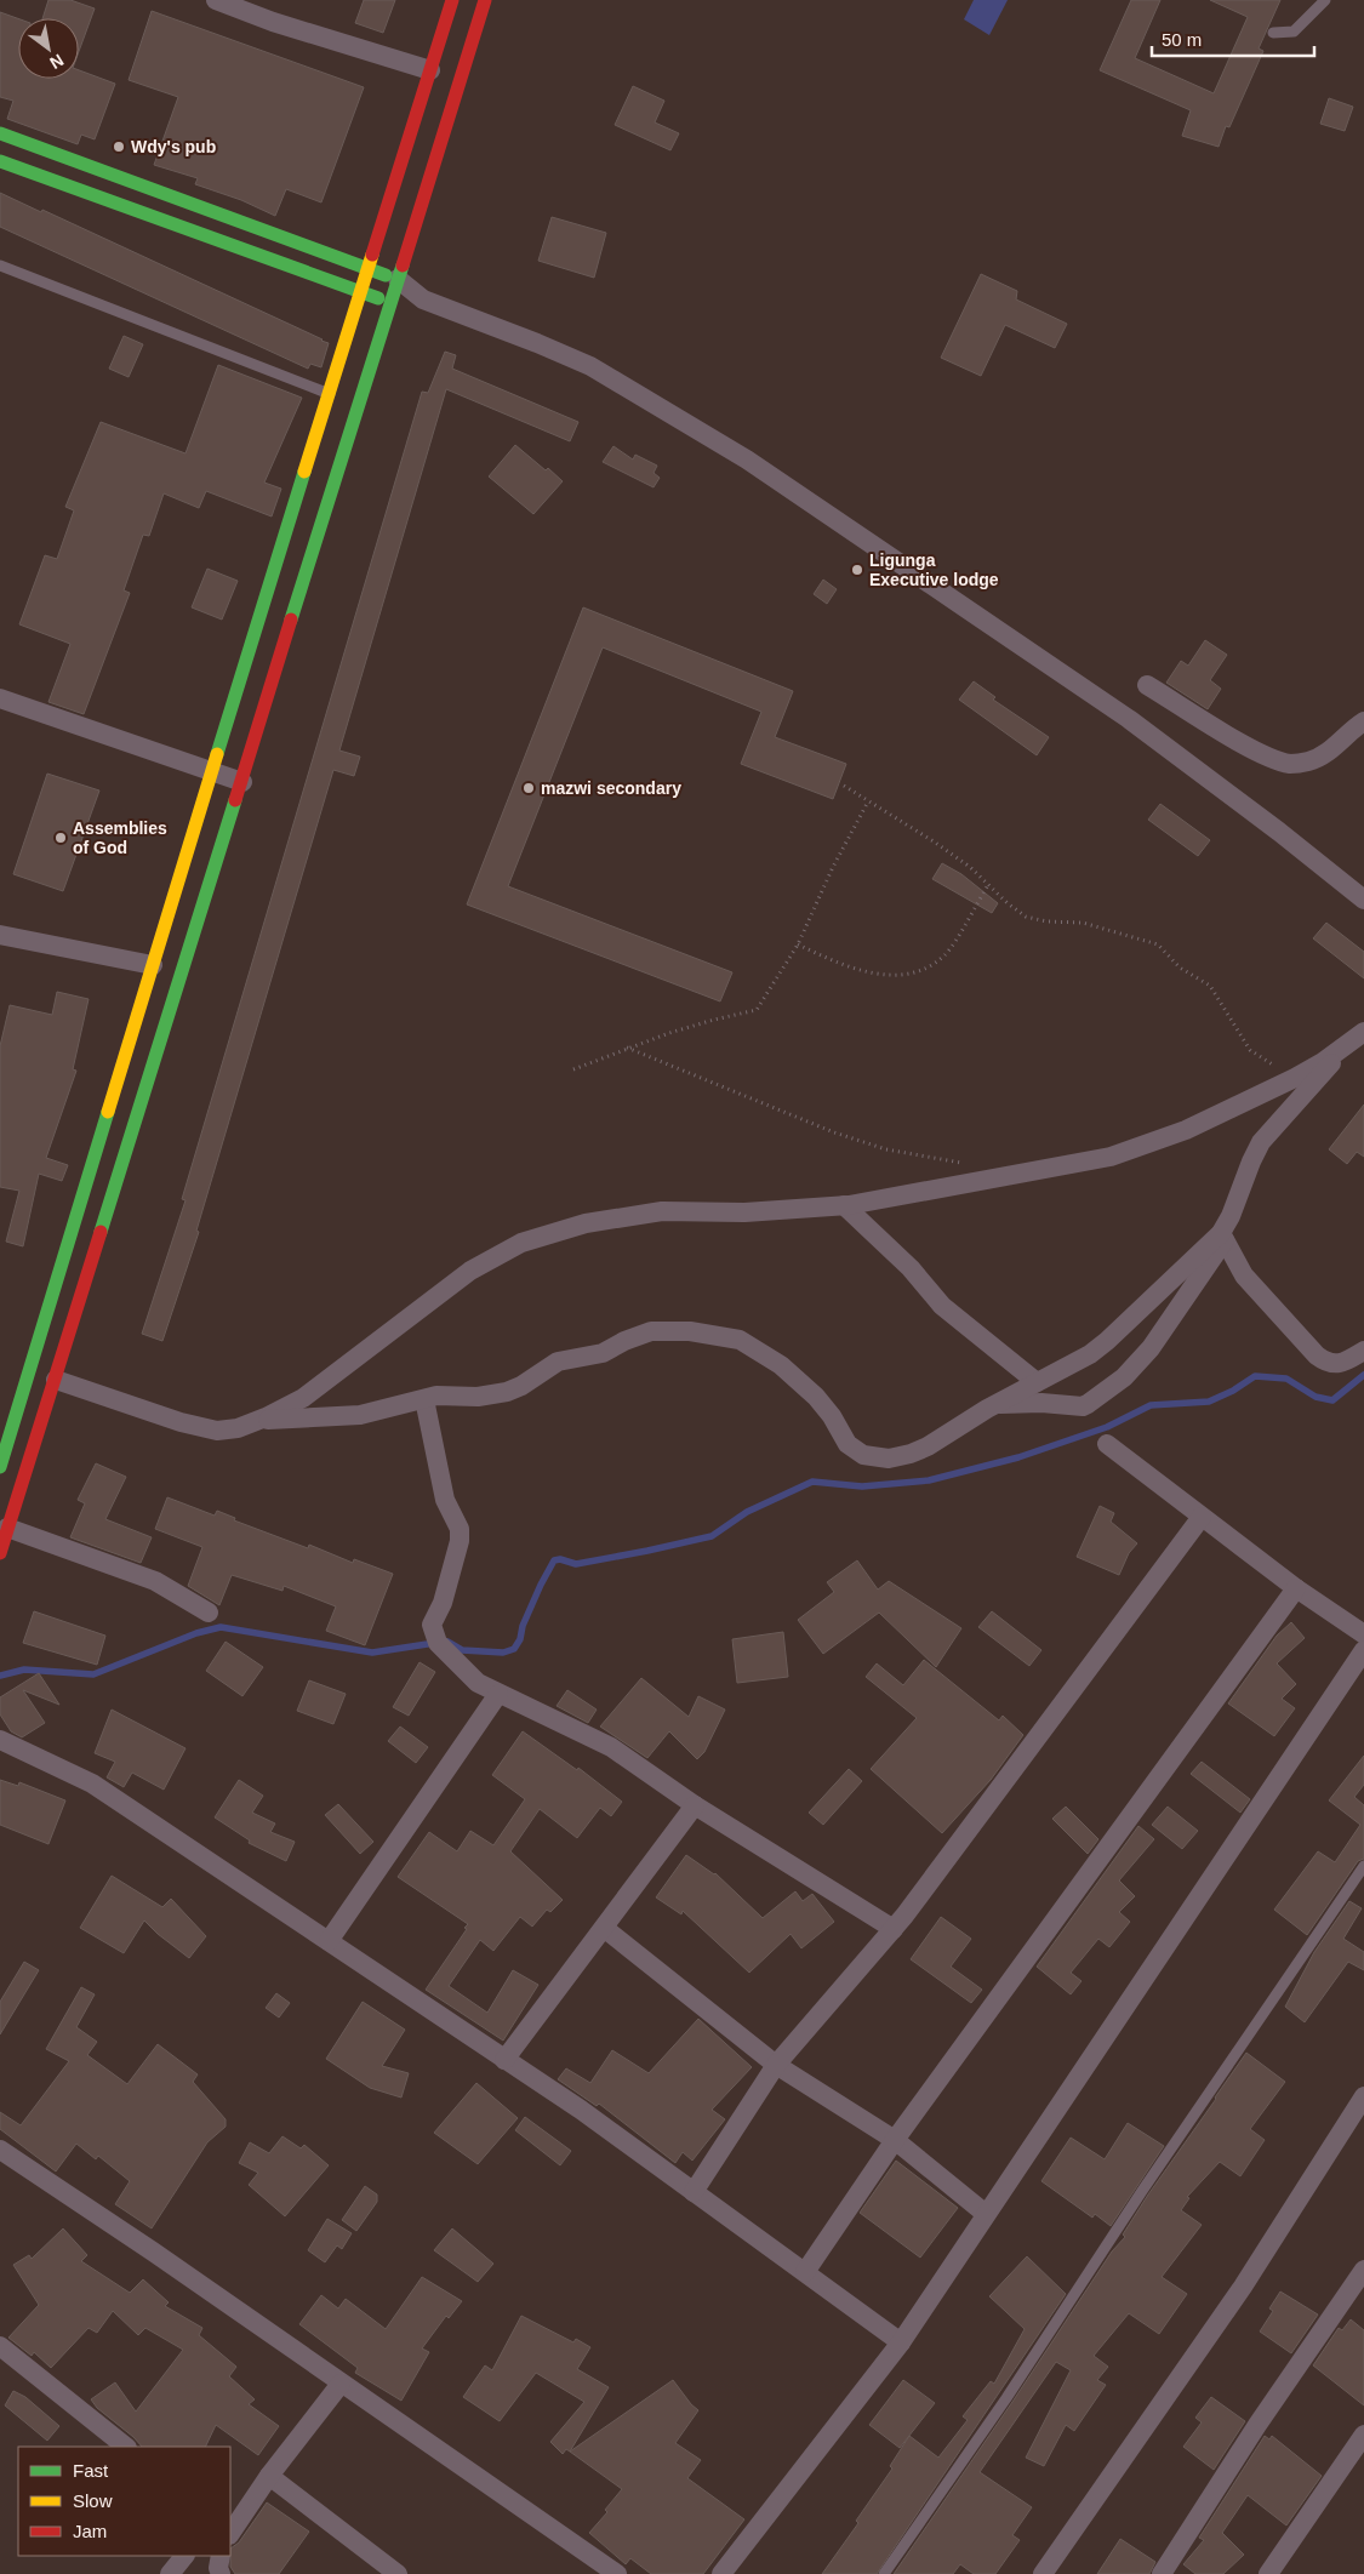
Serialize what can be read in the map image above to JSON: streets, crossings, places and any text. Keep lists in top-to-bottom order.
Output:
{
  "places": [
    "Wdy's pub",
    "Ligunga Executive lodge",
    "mazwi secondary",
    "Assemblies of God"
  ],
  "legend": ["Fast", "Slow", "Jam"],
  "scale_bar": "50 m",
  "north": "bottom right"
}
